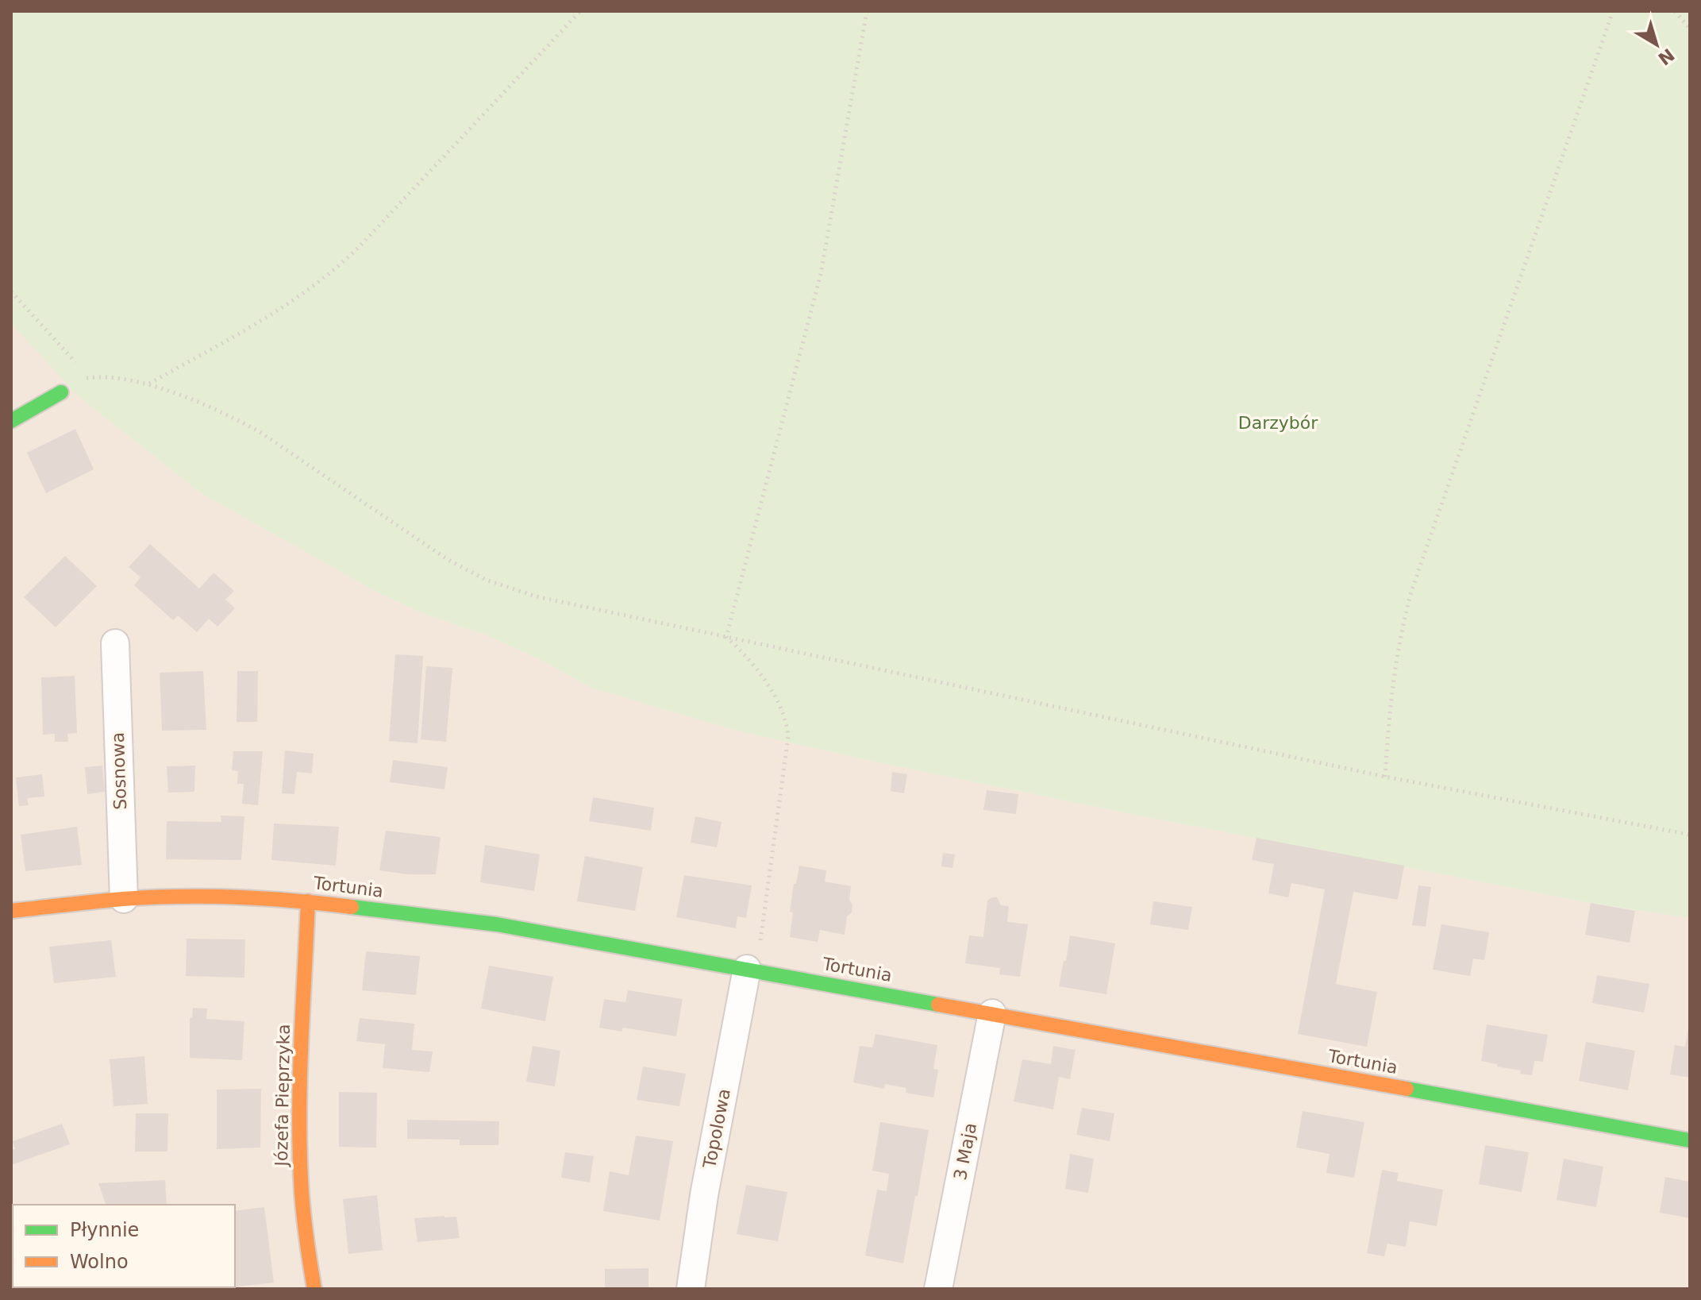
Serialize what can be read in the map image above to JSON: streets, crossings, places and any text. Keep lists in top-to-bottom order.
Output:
{
  "streets": {
    "street": [
      "Sosnowa",
      "Tortunia",
      "Józefa Pieprzyka",
      "Topolowa",
      "3 Maja"
    ]
  },
  "crossings": [
    ["Sosnowa", "Tortunia"],
    ["Tortunia", "Józefa Pieprzyka"],
    ["Tortunia", "Topolowa"],
    ["Tortunia", "3 Maja"]
  ],
  "parks": ["Darzybór"],
  "legend": ["Płynnie", "Wolno"],
  "north": "bottom right"
}
